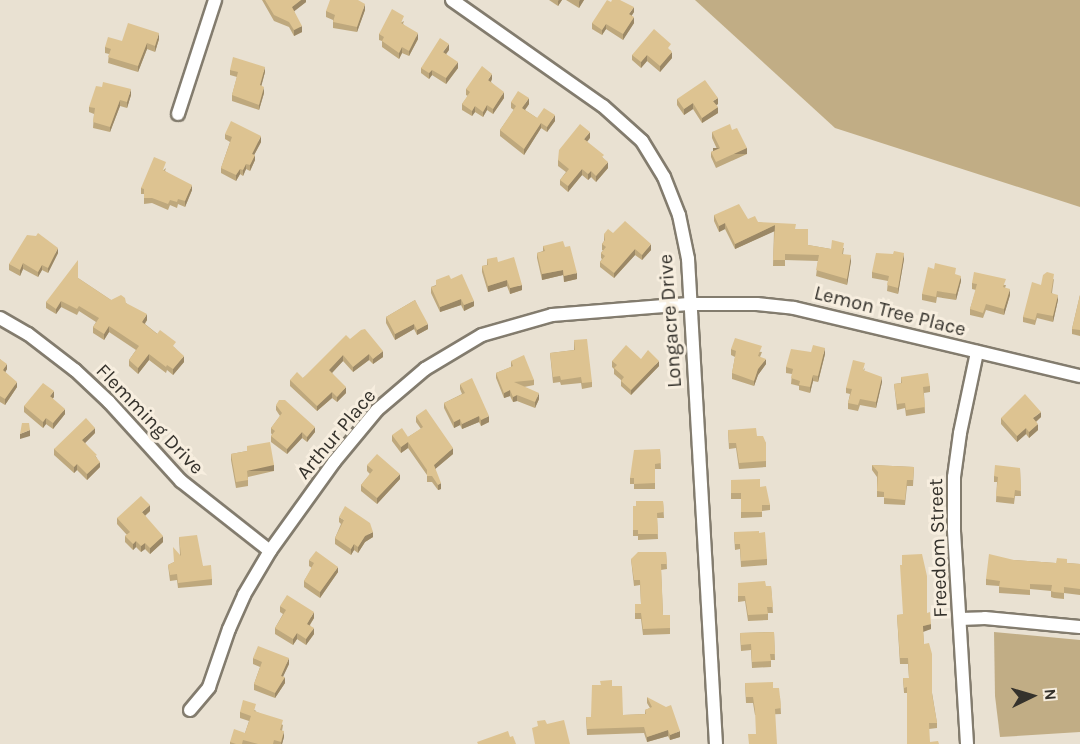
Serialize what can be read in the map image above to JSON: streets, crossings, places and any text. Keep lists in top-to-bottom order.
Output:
{
  "streets": {
    "street": [
      "Lemon Tree Place",
      "Longacre Drive",
      "Flemming Drive",
      "Arthur Place",
      "Freedom Street"
    ]
  },
  "crossings": [
    ["Lemon Tree Place", "Longacre Drive"],
    ["Lemon Tree Place", "Arthur Place"],
    ["Lemon Tree Place", "Freedom Street"],
    ["Longacre Drive", "Arthur Place"],
    ["Flemming Drive", "Arthur Place"]
  ],
  "north": "right"
}
